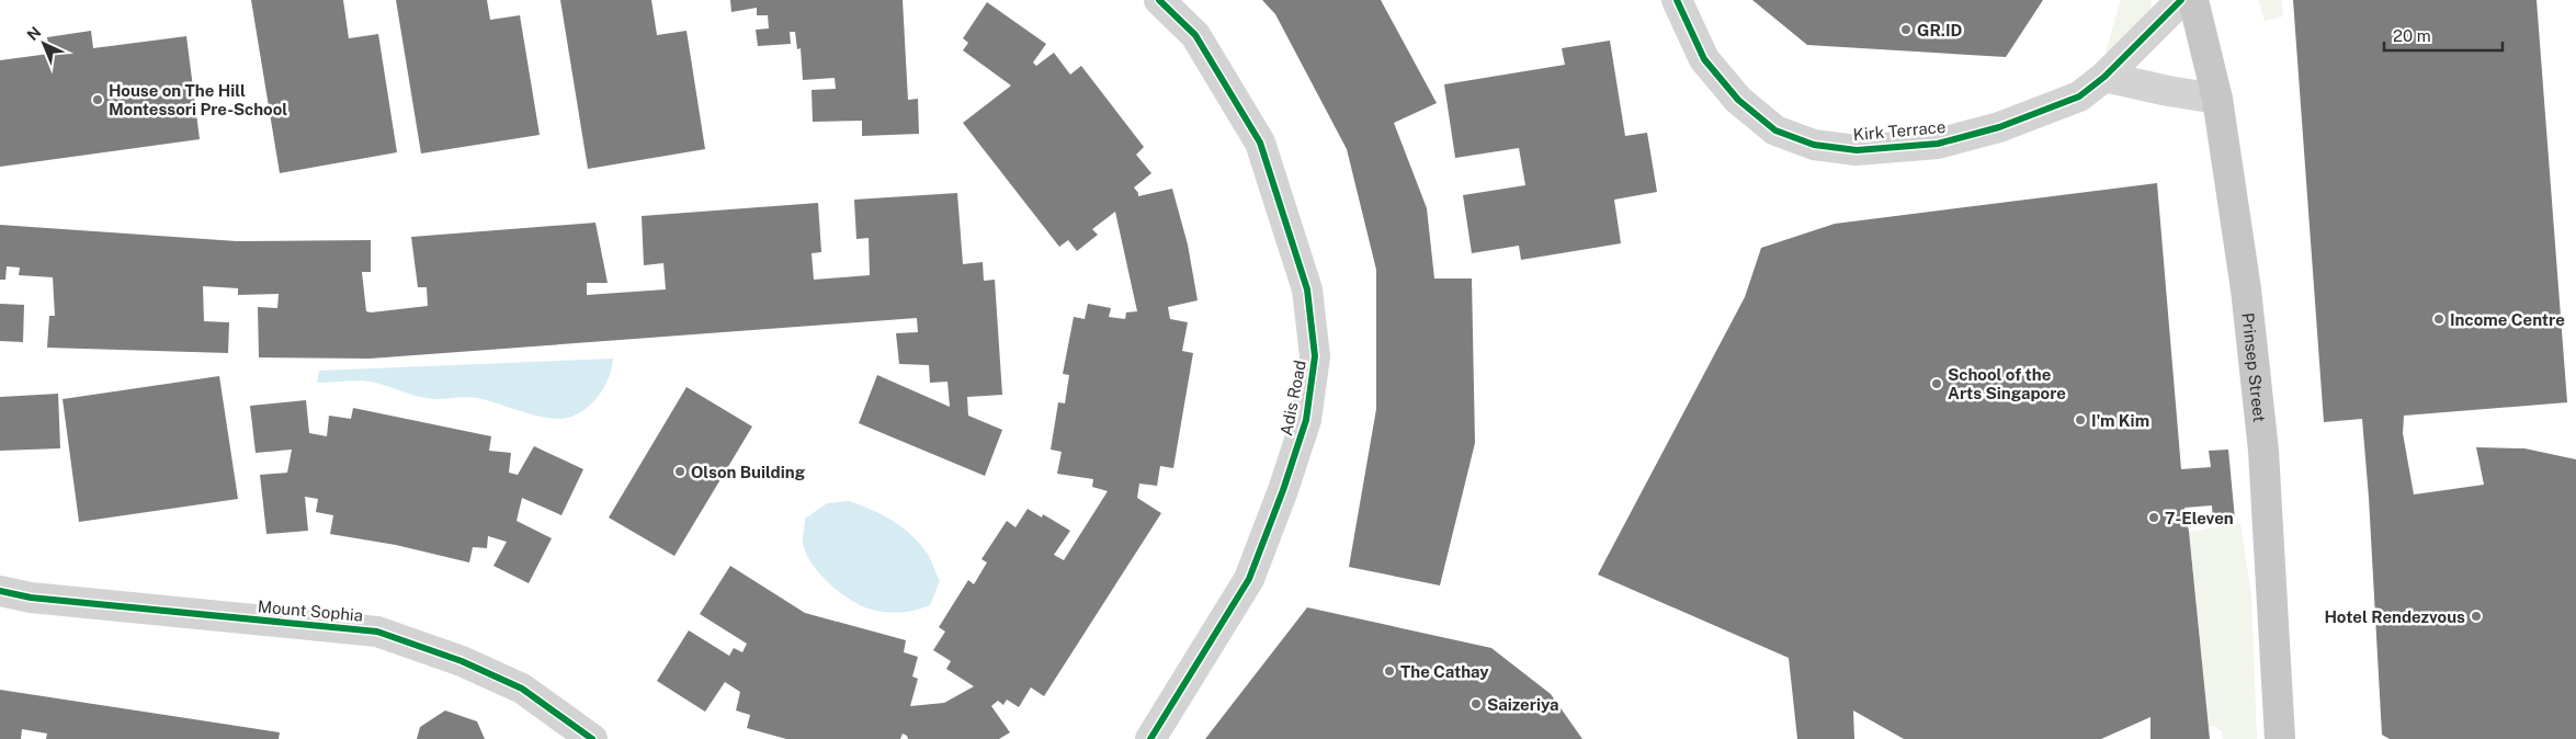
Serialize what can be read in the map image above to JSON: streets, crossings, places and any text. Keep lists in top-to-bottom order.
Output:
{
  "streets": {
    "main road": ["Prinsep Street"],
    "street": ["Kirk Terrace", "Adis Road", "Mount Sophia"]
  },
  "places": [
    "GR.ID",
    "House on The Hill Montessori Pre-School",
    "Income Centre",
    "School of the Arts Singapore",
    "I'm Kim",
    "Olson Building",
    "7-Eleven",
    "Hotel Rendezvous",
    "The Cathay",
    "Saizeriya"
  ],
  "scale_bar": "20 m",
  "north": "top left"
}
